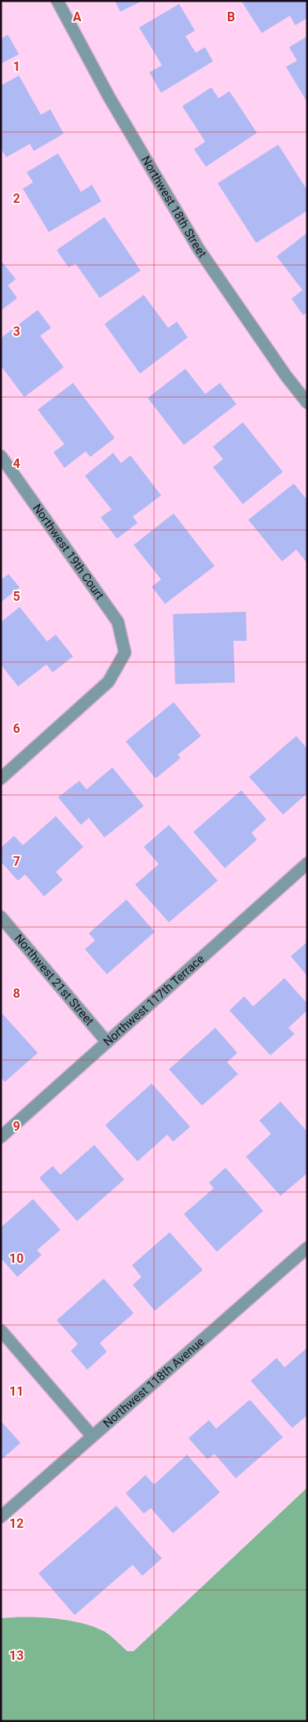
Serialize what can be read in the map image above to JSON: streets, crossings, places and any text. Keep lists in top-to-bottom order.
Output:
{
  "streets": {
    "street": [
      "Northwest 18th Street",
      "Northwest 19th Court",
      "Northwest 21st Street",
      "Northwest 117th Terrace",
      "Northwest 118th Avenue"
    ]
  },
  "crossings": [
    ["Northwest 21st Street", "Northwest 117th Terrace"]
  ],
  "grid": {
    "columns": ["A", "B"],
    "rows": [
      "1",
      "2",
      "3",
      "4",
      "5",
      "6",
      "7",
      "8",
      "9",
      "10",
      "11",
      "12",
      "13"
    ]
  }
}
